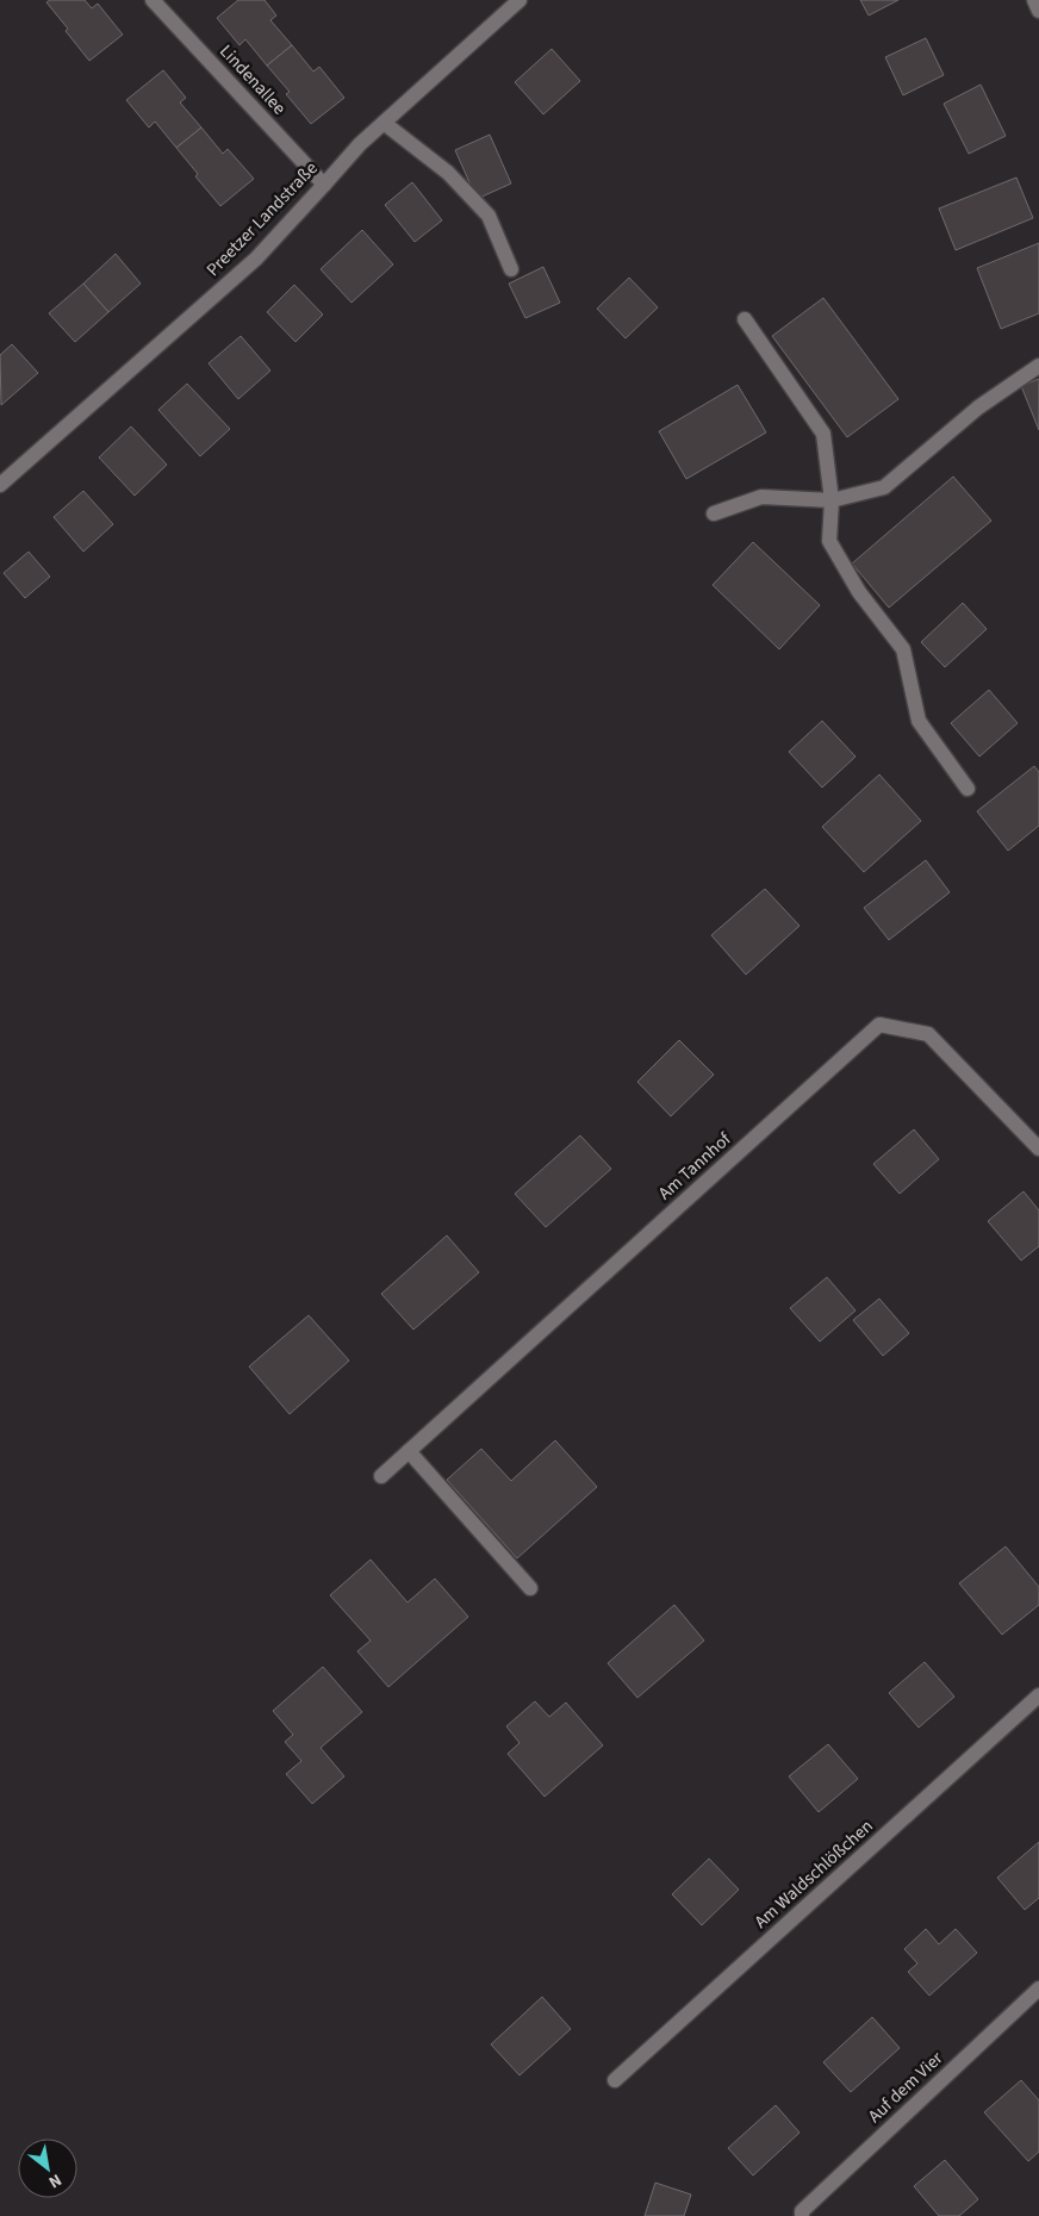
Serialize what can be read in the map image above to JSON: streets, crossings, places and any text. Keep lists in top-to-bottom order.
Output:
{
  "streets": {
    "street": [
      "Lindenallee",
      "Preetzer Landstraße",
      "Am Tannhof",
      "Am Waldschlößchen",
      "Auf dem Vier"
    ]
  },
  "crossings": [
    ["Lindenallee", "Preetzer Landstraße"]
  ],
  "north": "bottom right"
}
